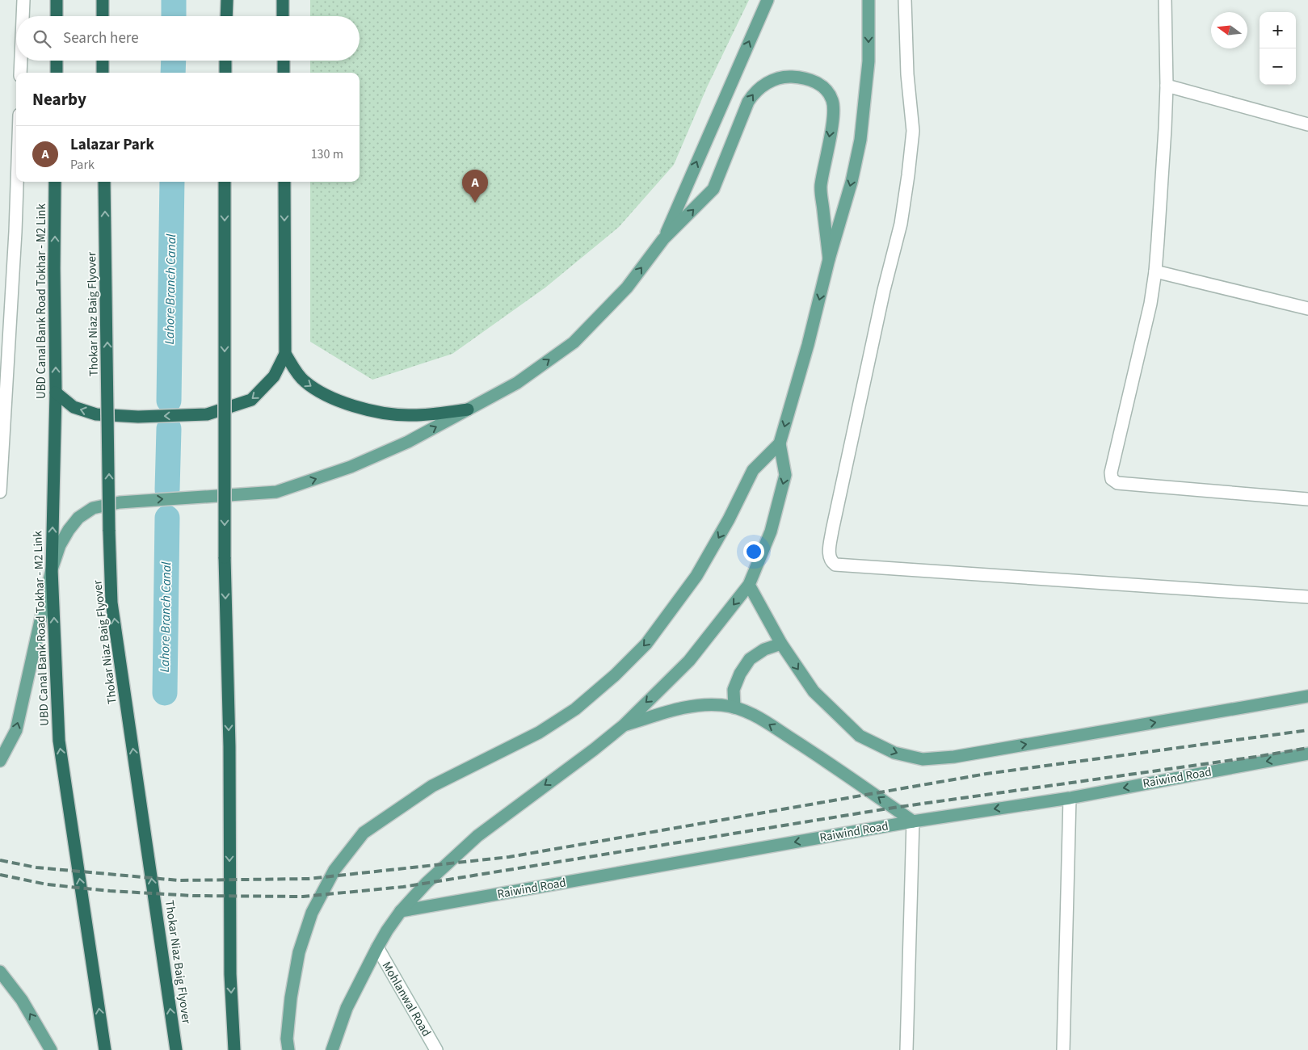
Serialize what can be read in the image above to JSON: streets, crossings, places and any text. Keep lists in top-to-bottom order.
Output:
{
  "streets": {
    "highway": ["UBD Canal Bank Road Tokhar - M2 Link", "Thokar Niaz Baig Flyover"],
    "main road": ["Raiwind Road"],
    "street": ["Mohlanwal Road"]
  },
  "one_way": ["UBD Canal Bank Road Tokhar - M2 Link", "Raiwind Road"],
  "water": ["Lahore Branch Canal"],
  "north": "left",
  "page": {
    "map_buttons": ["+", "−"],
    "search": "Search here",
    "heading": "Nearby",
    "list": [
      {
        "mark": "A",
        "name": "Lalazar Park",
        "note": "Park",
        "value": "130 m"
      }
    ],
    "pins": "A"
  }
}
